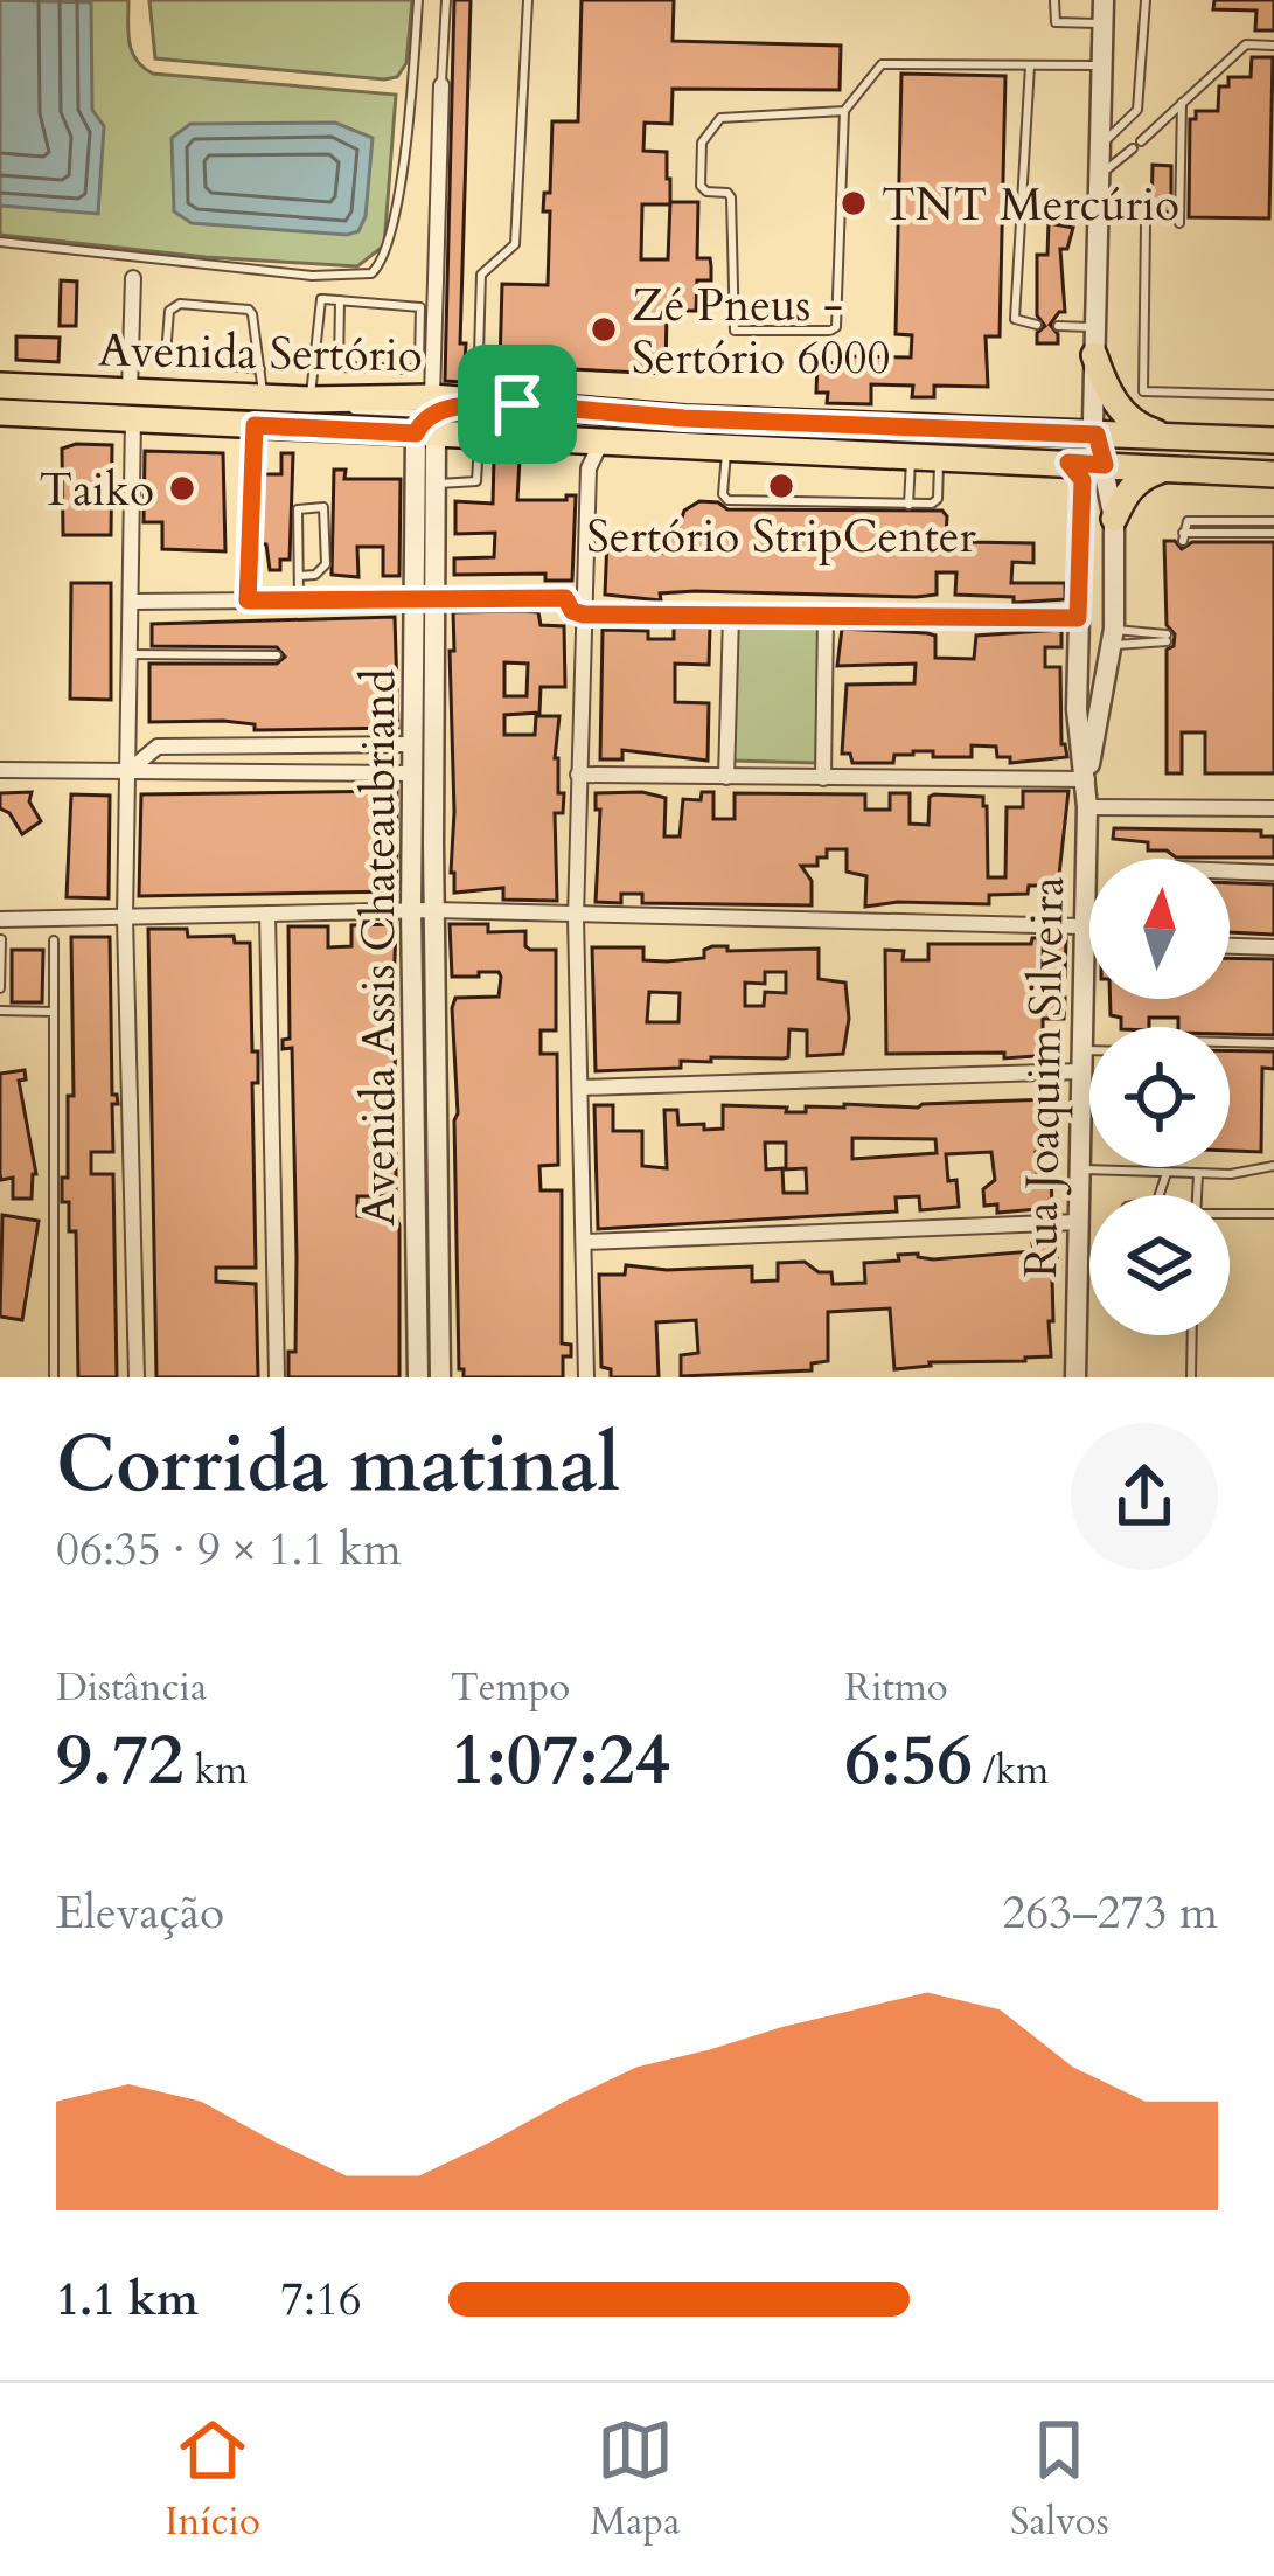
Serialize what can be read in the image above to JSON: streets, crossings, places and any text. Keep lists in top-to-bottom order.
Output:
{
  "streets": {
    "main road": ["Avenida Sertório"],
    "street": ["Avenida Assis Chateaubriand", "Rua Joaquim Silveira"]
  },
  "crossings": [
    ["Avenida Sertório", "Avenida Assis Chateaubriand"],
    ["Avenida Sertório", "Rua Joaquim Silveira"]
  ],
  "places": [
    "TNT Mercúrio",
    "Zé Pneus - Sertório 6000",
    "Sertório StripCenter",
    "Taiko"
  ],
  "north": "top",
  "page": {
    "heading": ["Corrida matinal", "06:35 · 9 × 1.1 km"],
    "stats": [
      ["Distância", "9.72 km"],
      ["Tempo", "1:07:24"],
      ["Ritmo", "6:56 /km"]
    ],
    "chart": ["Elevação", "263–273 m"],
    "list": [
      {
        "name": "1.1 km",
        "note": "7:16"
      }
    ],
    "tabs": ["Início", "Mapa", "Salvos"]
  }
}
